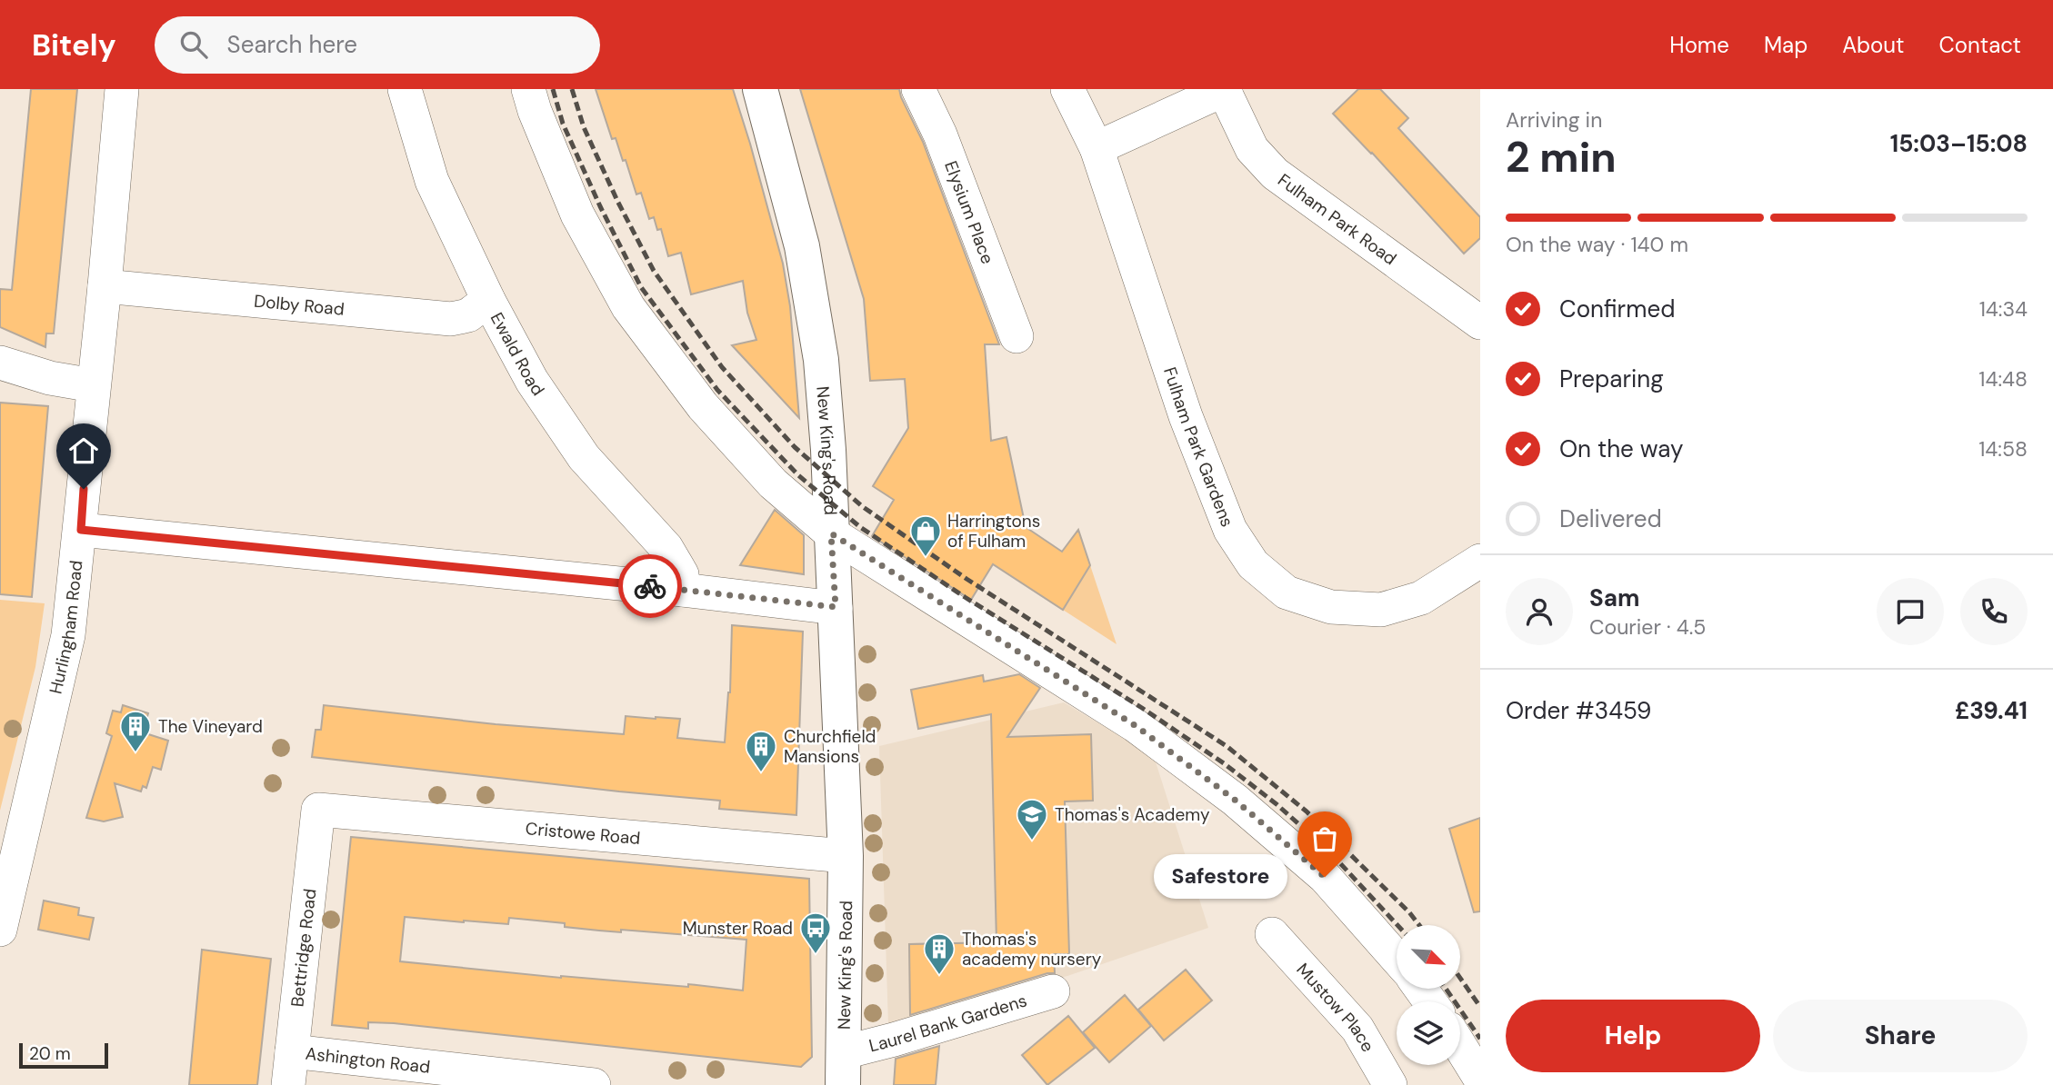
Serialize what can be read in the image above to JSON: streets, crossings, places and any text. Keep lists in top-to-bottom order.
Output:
{
  "streets": {
    "main road": ["New King's Road"],
    "street": [
      "Elysium Place",
      "Fulham Park Road",
      "Dolby Road",
      "Ewald Road",
      "Fulham Park Gardens",
      "Hurlingham Road",
      "Cristowe Road",
      "Bettridge Road",
      "Mustow Place",
      "Laurel Bank Gardens",
      "Ashington Road"
    ]
  },
  "crossings": [
    ["Dolby Road", "Ewald Road"],
    ["Dolby Road", "Hurlingham Road"],
    ["New King's Road", "Cristowe Road"],
    ["New King's Road", "Laurel Bank Gardens"],
    ["Cristowe Road", "Bettridge Road"],
    ["Bettridge Road", "Ashington Road"]
  ],
  "places": {
    "shop": ["Harringtons of Fulham"],
    "building": ["The Vineyard", "Churchfield Mansions", "Thomas's academy nursery"],
    "school or university": ["Thomas's Academy"],
    "other": ["Safestore"],
    "bus stop": ["Munster Road"]
  },
  "scale_bar": "20 m",
  "north": "bottom right",
  "page": {
    "header": "Bitely",
    "search": "Search here",
    "nav": [
      "Home",
      "Map",
      "About",
      "Contact"
    ],
    "heading": ["2 min", "Arriving in", "15:03–15:08"],
    "panel": [
      "Sam",
      "Courier · 4.5",
      "Order #3459",
      "£39.41"
    ],
    "bar": "On the way · 140 m",
    "list": [
      ["Confirmed", "14:34"],
      ["Preparing", "14:48"],
      ["On the way", "14:58"],
      "Delivered"
    ],
    "bubble": "Safestore",
    "buttons": ["Help", "Share"],
    "scale": "20 m"
  }
}
